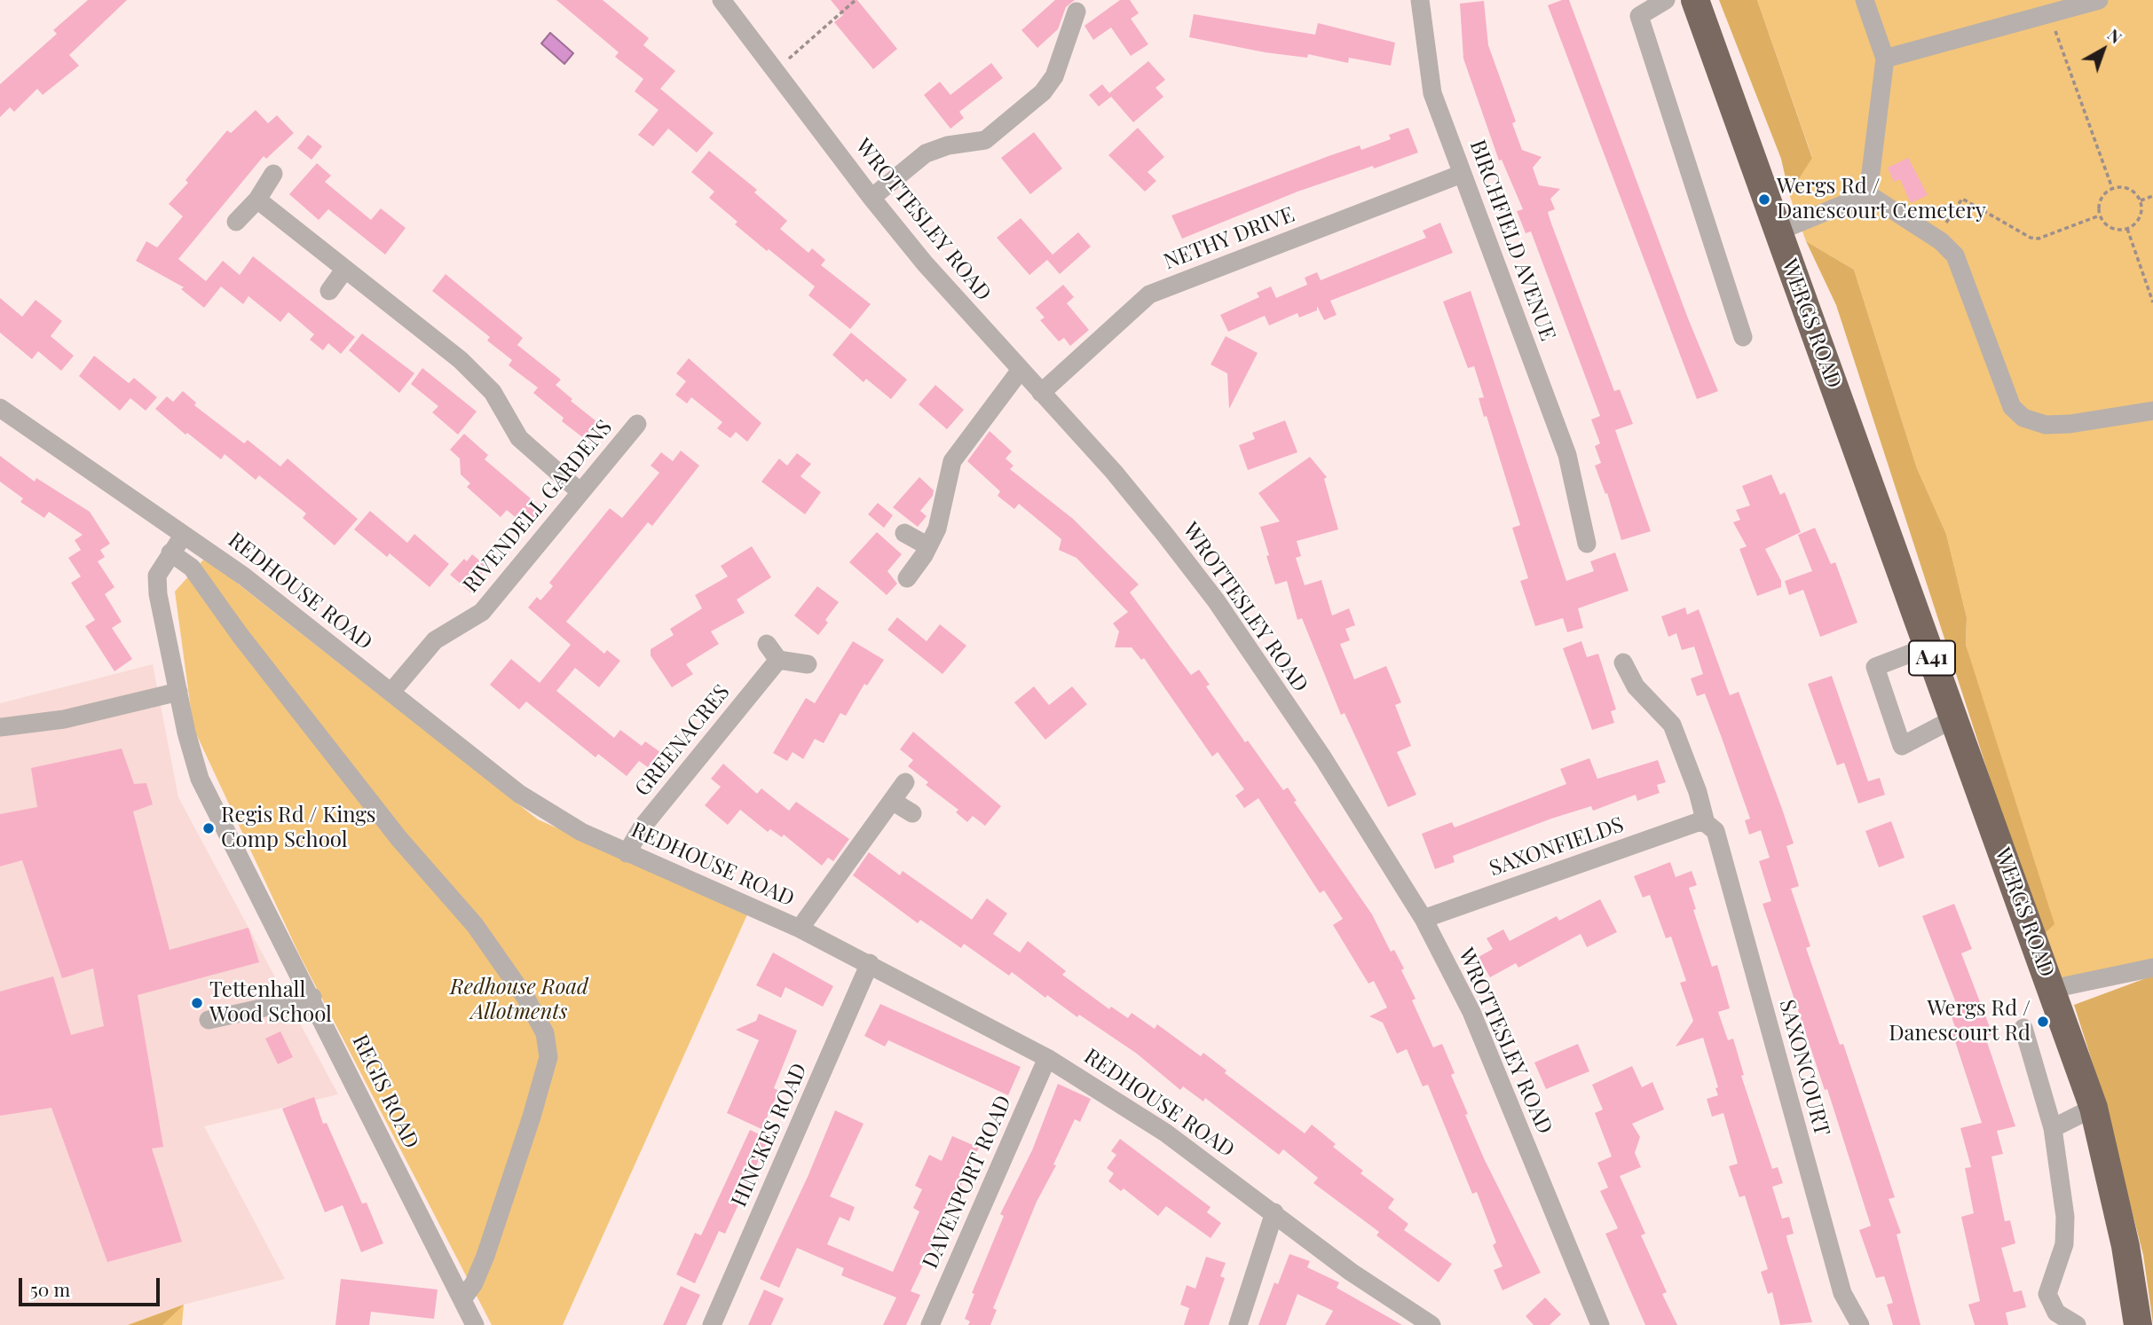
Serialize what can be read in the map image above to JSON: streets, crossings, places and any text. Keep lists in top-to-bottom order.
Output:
{
  "streets": {
    "highway": ["WERGS ROAD", "A41"],
    "street": [
      "WROTTESLEY ROAD",
      "NETHY DRIVE",
      "BIRCHFIELD AVENUE",
      "RIVENDELL GARDENS",
      "REDHOUSE ROAD",
      "GREENACRES",
      "SAXONFIELDS",
      "SAXONCOURT",
      "REGIS ROAD",
      "HINCKES ROAD",
      "DAVENPORT ROAD"
    ]
  },
  "crossings": [
    ["WROTTESLEY ROAD", "NETHY DRIVE"],
    ["WROTTESLEY ROAD", "SAXONFIELDS"],
    ["NETHY DRIVE", "BIRCHFIELD AVENUE"],
    ["RIVENDELL GARDENS", "REDHOUSE ROAD"],
    ["REDHOUSE ROAD", "GREENACRES"],
    ["REDHOUSE ROAD", "REGIS ROAD"],
    ["REDHOUSE ROAD", "HINCKES ROAD"],
    ["REDHOUSE ROAD", "DAVENPORT ROAD"],
    ["SAXONFIELDS", "SAXONCOURT"]
  ],
  "parks": ["Redhouse Road Allotments"],
  "places": [
    "Wergs Rd / Danescourt Cemetery",
    "Regis Rd / Kings Comp School",
    "Tettenhall Wood School",
    "Wergs Rd / Danescourt Rd"
  ],
  "scale_bar": "50 m",
  "north": "top right"
}
